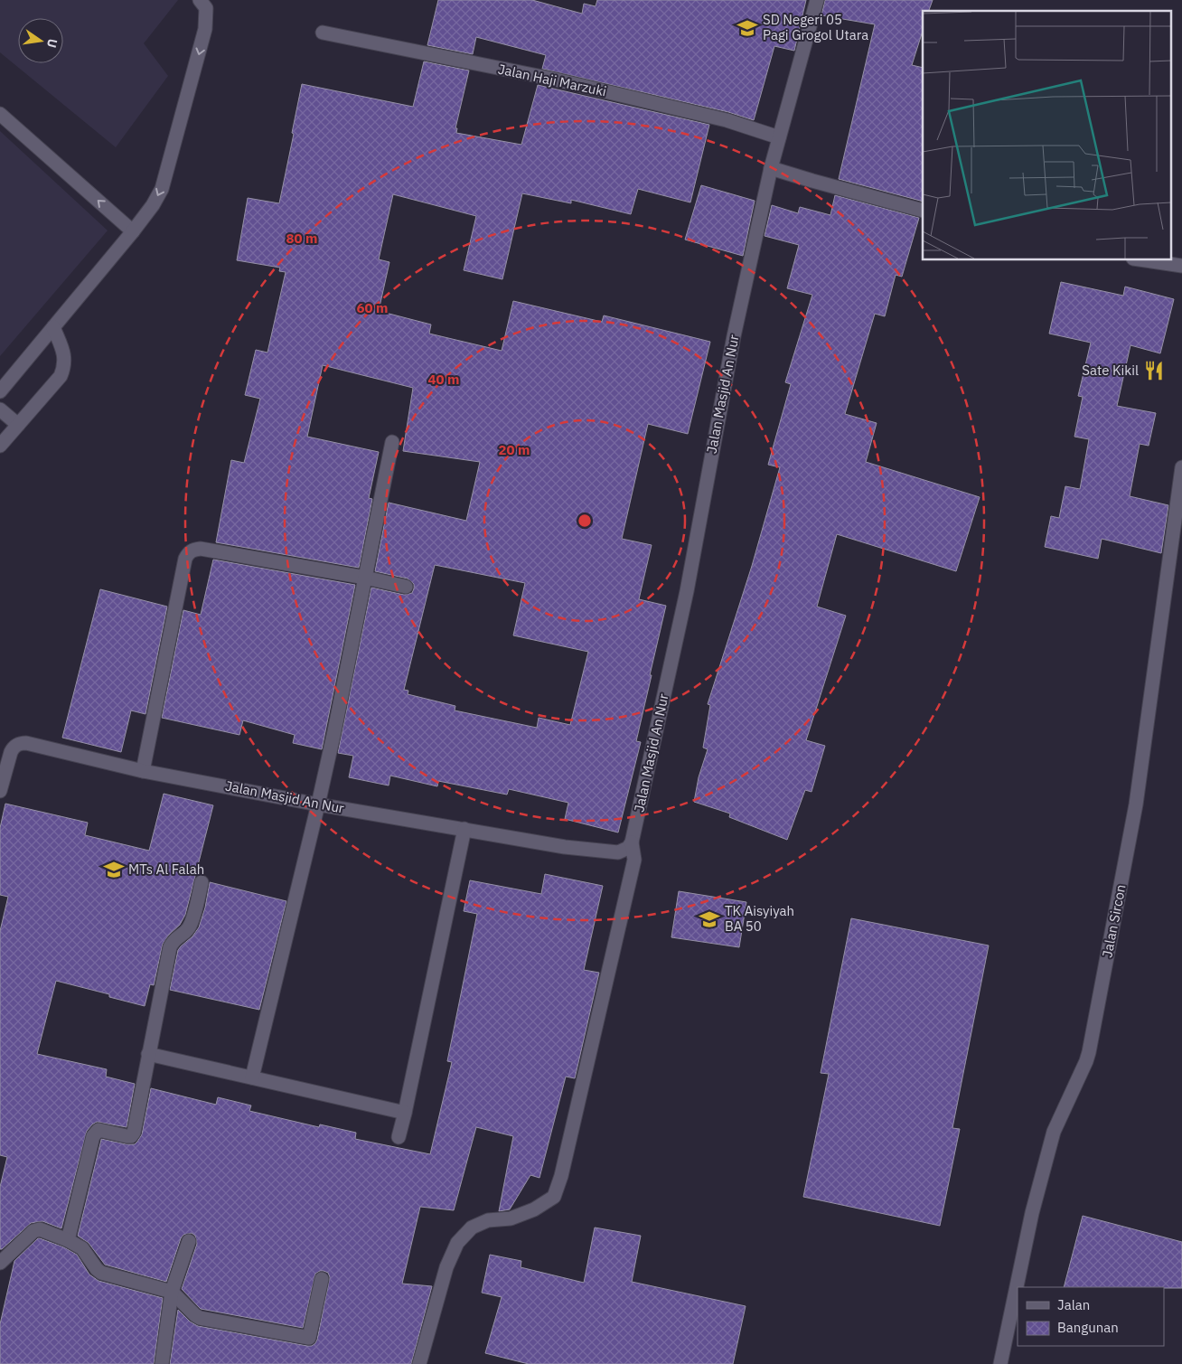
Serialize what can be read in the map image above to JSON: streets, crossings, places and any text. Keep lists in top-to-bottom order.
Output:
{
  "streets": {
    "street": ["Jalan Haji Marzuki", "Jalan Masjid An Nur", "Jalan Sircon"]
  },
  "crossings": [
    ["Jalan Haji Marzuki", "Jalan Masjid An Nur"]
  ],
  "places": {
    "school or university": ["SD Negeri 05 Pagi Grogol Utara", "MTs Al Falah", "TK Aisyiyah BA 50"],
    "restaurant": ["Sate Kikil"]
  },
  "legend": ["Jalan", "Bangunan"],
  "north": "right",
  "rings": [
    "80 m",
    "60 m",
    "40 m",
    "20 m"
  ]
}
